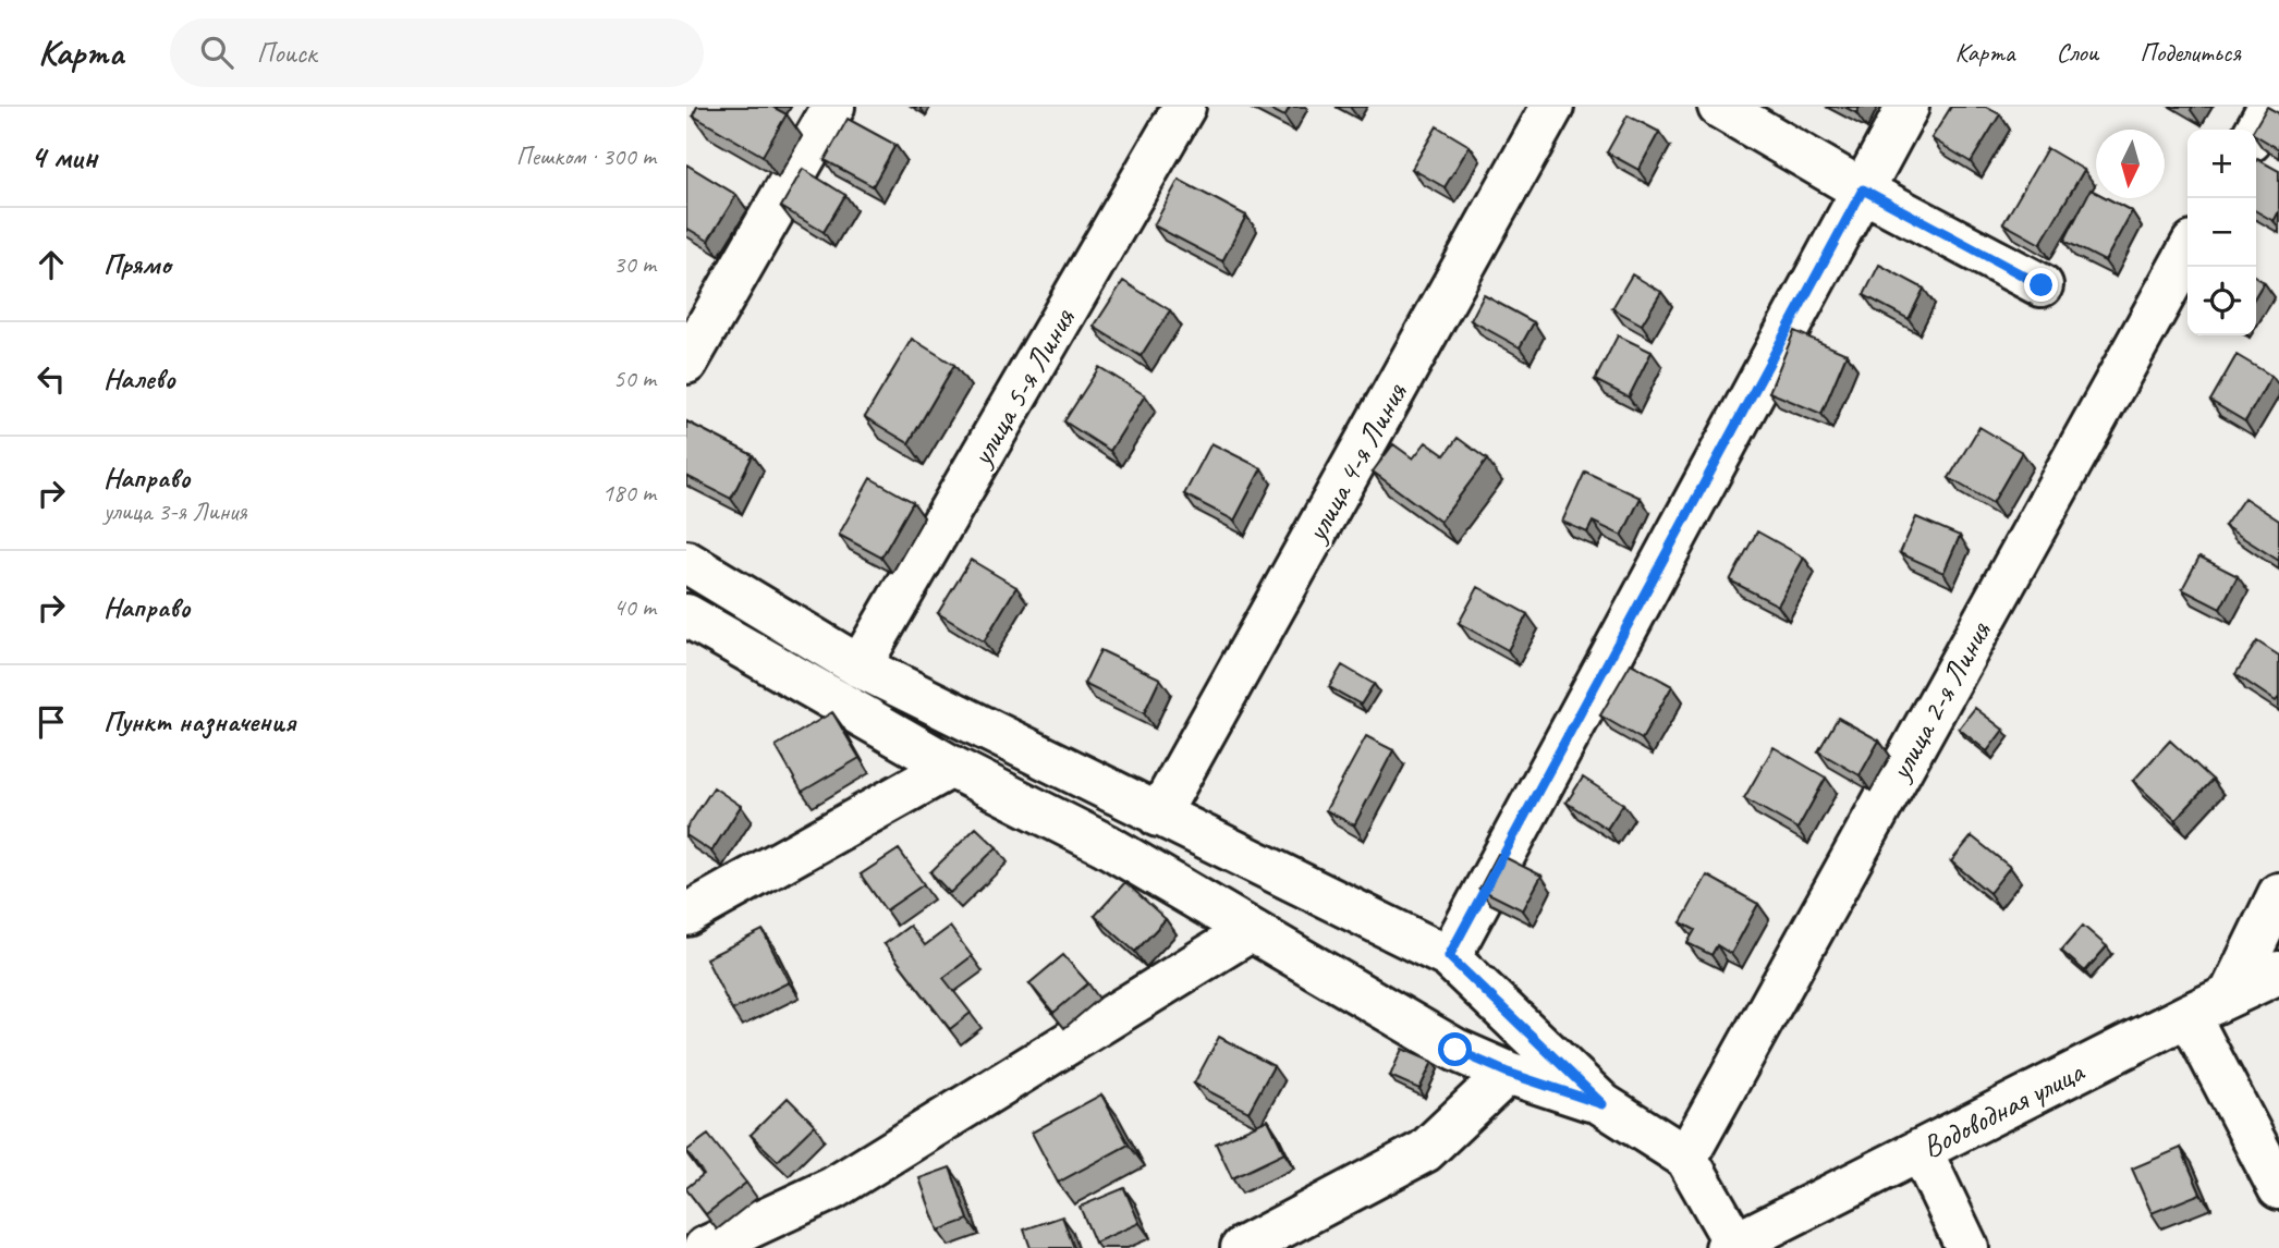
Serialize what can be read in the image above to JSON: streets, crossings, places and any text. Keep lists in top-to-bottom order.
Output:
{
  "streets": {
    "street": [
      "улица 5-я Линия",
      "улица 4-я Линия",
      "улица 2-я Линия",
      "Водоводная улица"
    ]
  },
  "north": "bottom",
  "page": {
    "header": "Карта",
    "search": "Поиск",
    "nav": ["Карта", "Слои", "Поделиться"],
    "heading": ["4 мин", "Пешком · 300 m"],
    "map_buttons": ["+", "−"],
    "list": [
      ["Прямо", "30 m"],
      ["Налево", "50 m"],
      ["Направо", "улица 3-я Линия", "180 m"],
      ["Направо", "40 m"],
      "Пункт назначения"
    ]
  }
}
